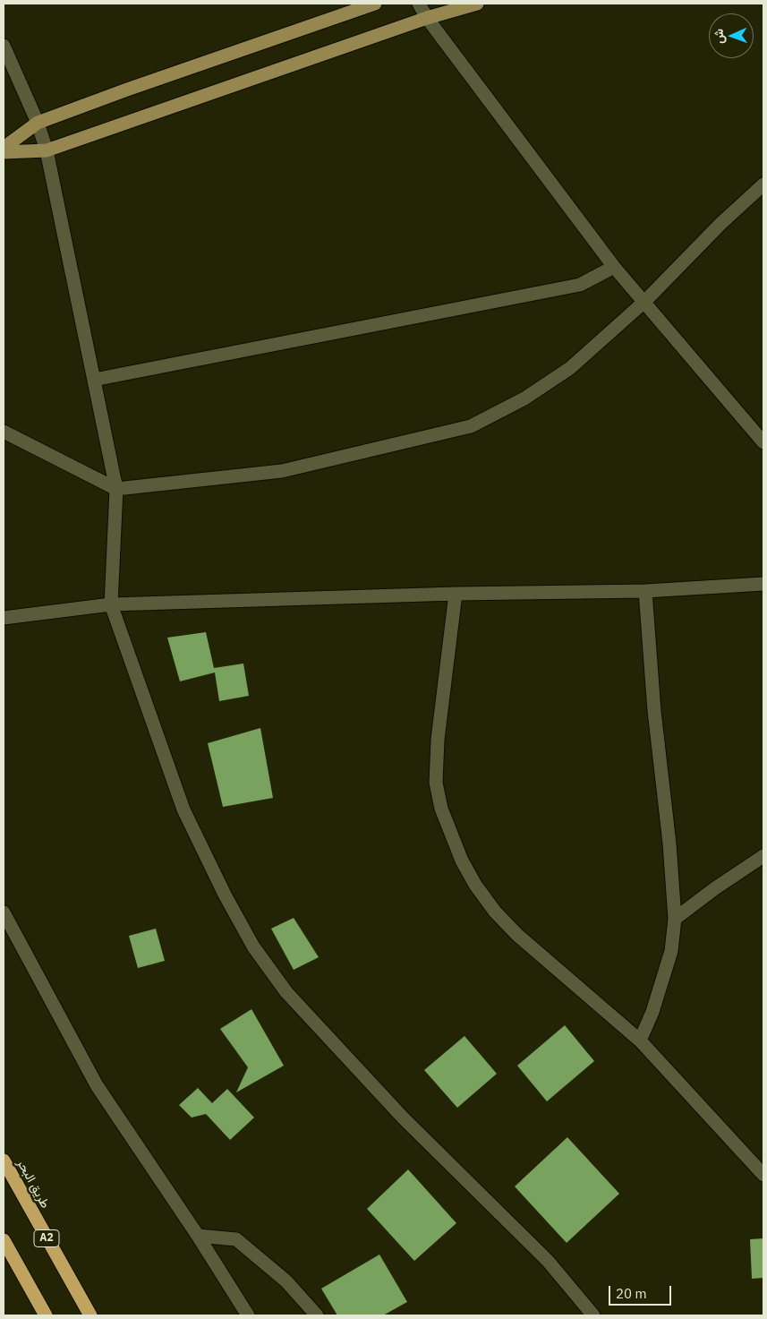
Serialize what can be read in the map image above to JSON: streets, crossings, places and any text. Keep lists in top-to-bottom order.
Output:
{
  "streets": {
    "highway": ["طريق البحر", "A2"]
  },
  "scale_bar": "20 m",
  "north": "left"
}
